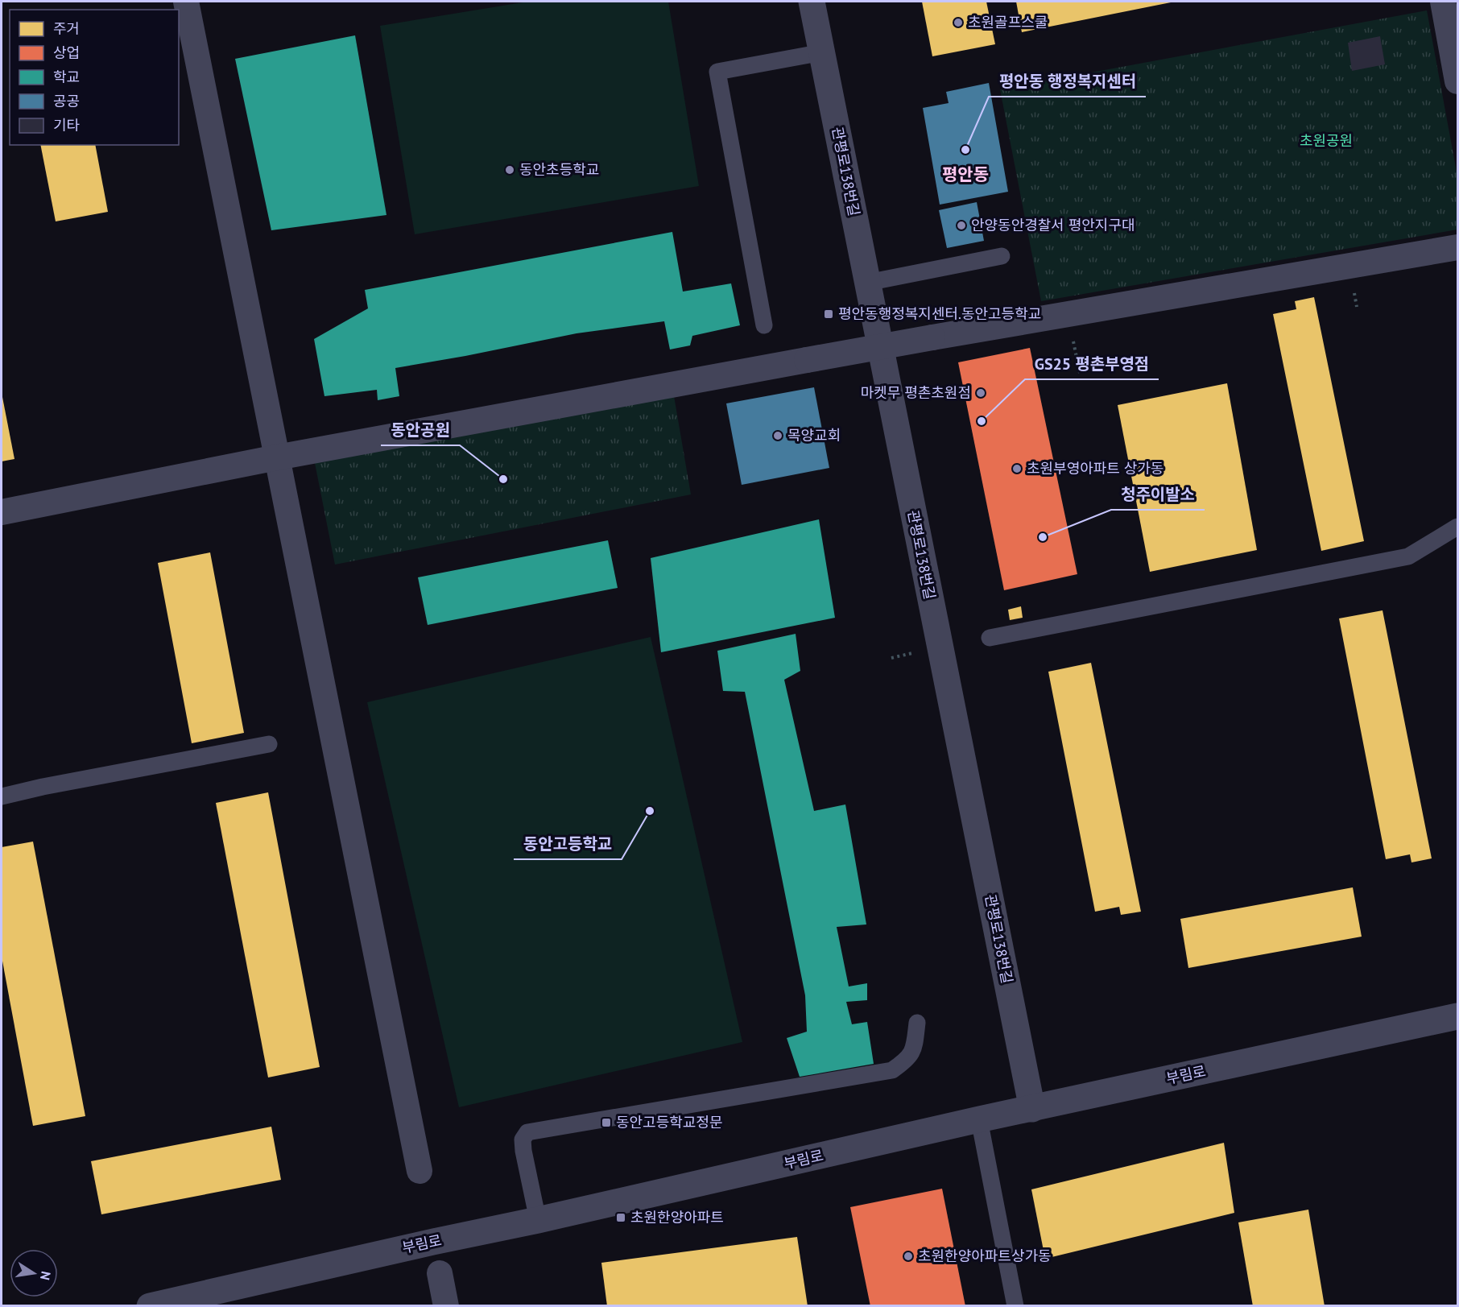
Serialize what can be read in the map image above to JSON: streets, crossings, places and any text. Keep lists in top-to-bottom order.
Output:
{
  "streets": {
    "street": ["관평로138번길", "부림로"]
  },
  "crossings": [
    ["관평로138번길", "부림로"]
  ],
  "districts": ["평안동"],
  "parks": ["초원공원"],
  "places": {
    "other": [
      "초원골프스쿨",
      "평안동 행정복지센터",
      "동안초등학교",
      "안양동안경찰서 평안지구대",
      "마켓무 평촌초원점",
      "GS25 평촌부영점",
      "목양교회",
      "초원부영아파트 상가동",
      "동안공원",
      "청주이발소",
      "동안고등학교",
      "초원한양아파트상가동"
    ],
    "transit": ["평안동행정복지센터.동안고등학교", "동안고등학교정문", "초원한양아파트"]
  },
  "legend": [
    "주거",
    "상업",
    "학교",
    "공공",
    "기타"
  ],
  "north": "right"
}
